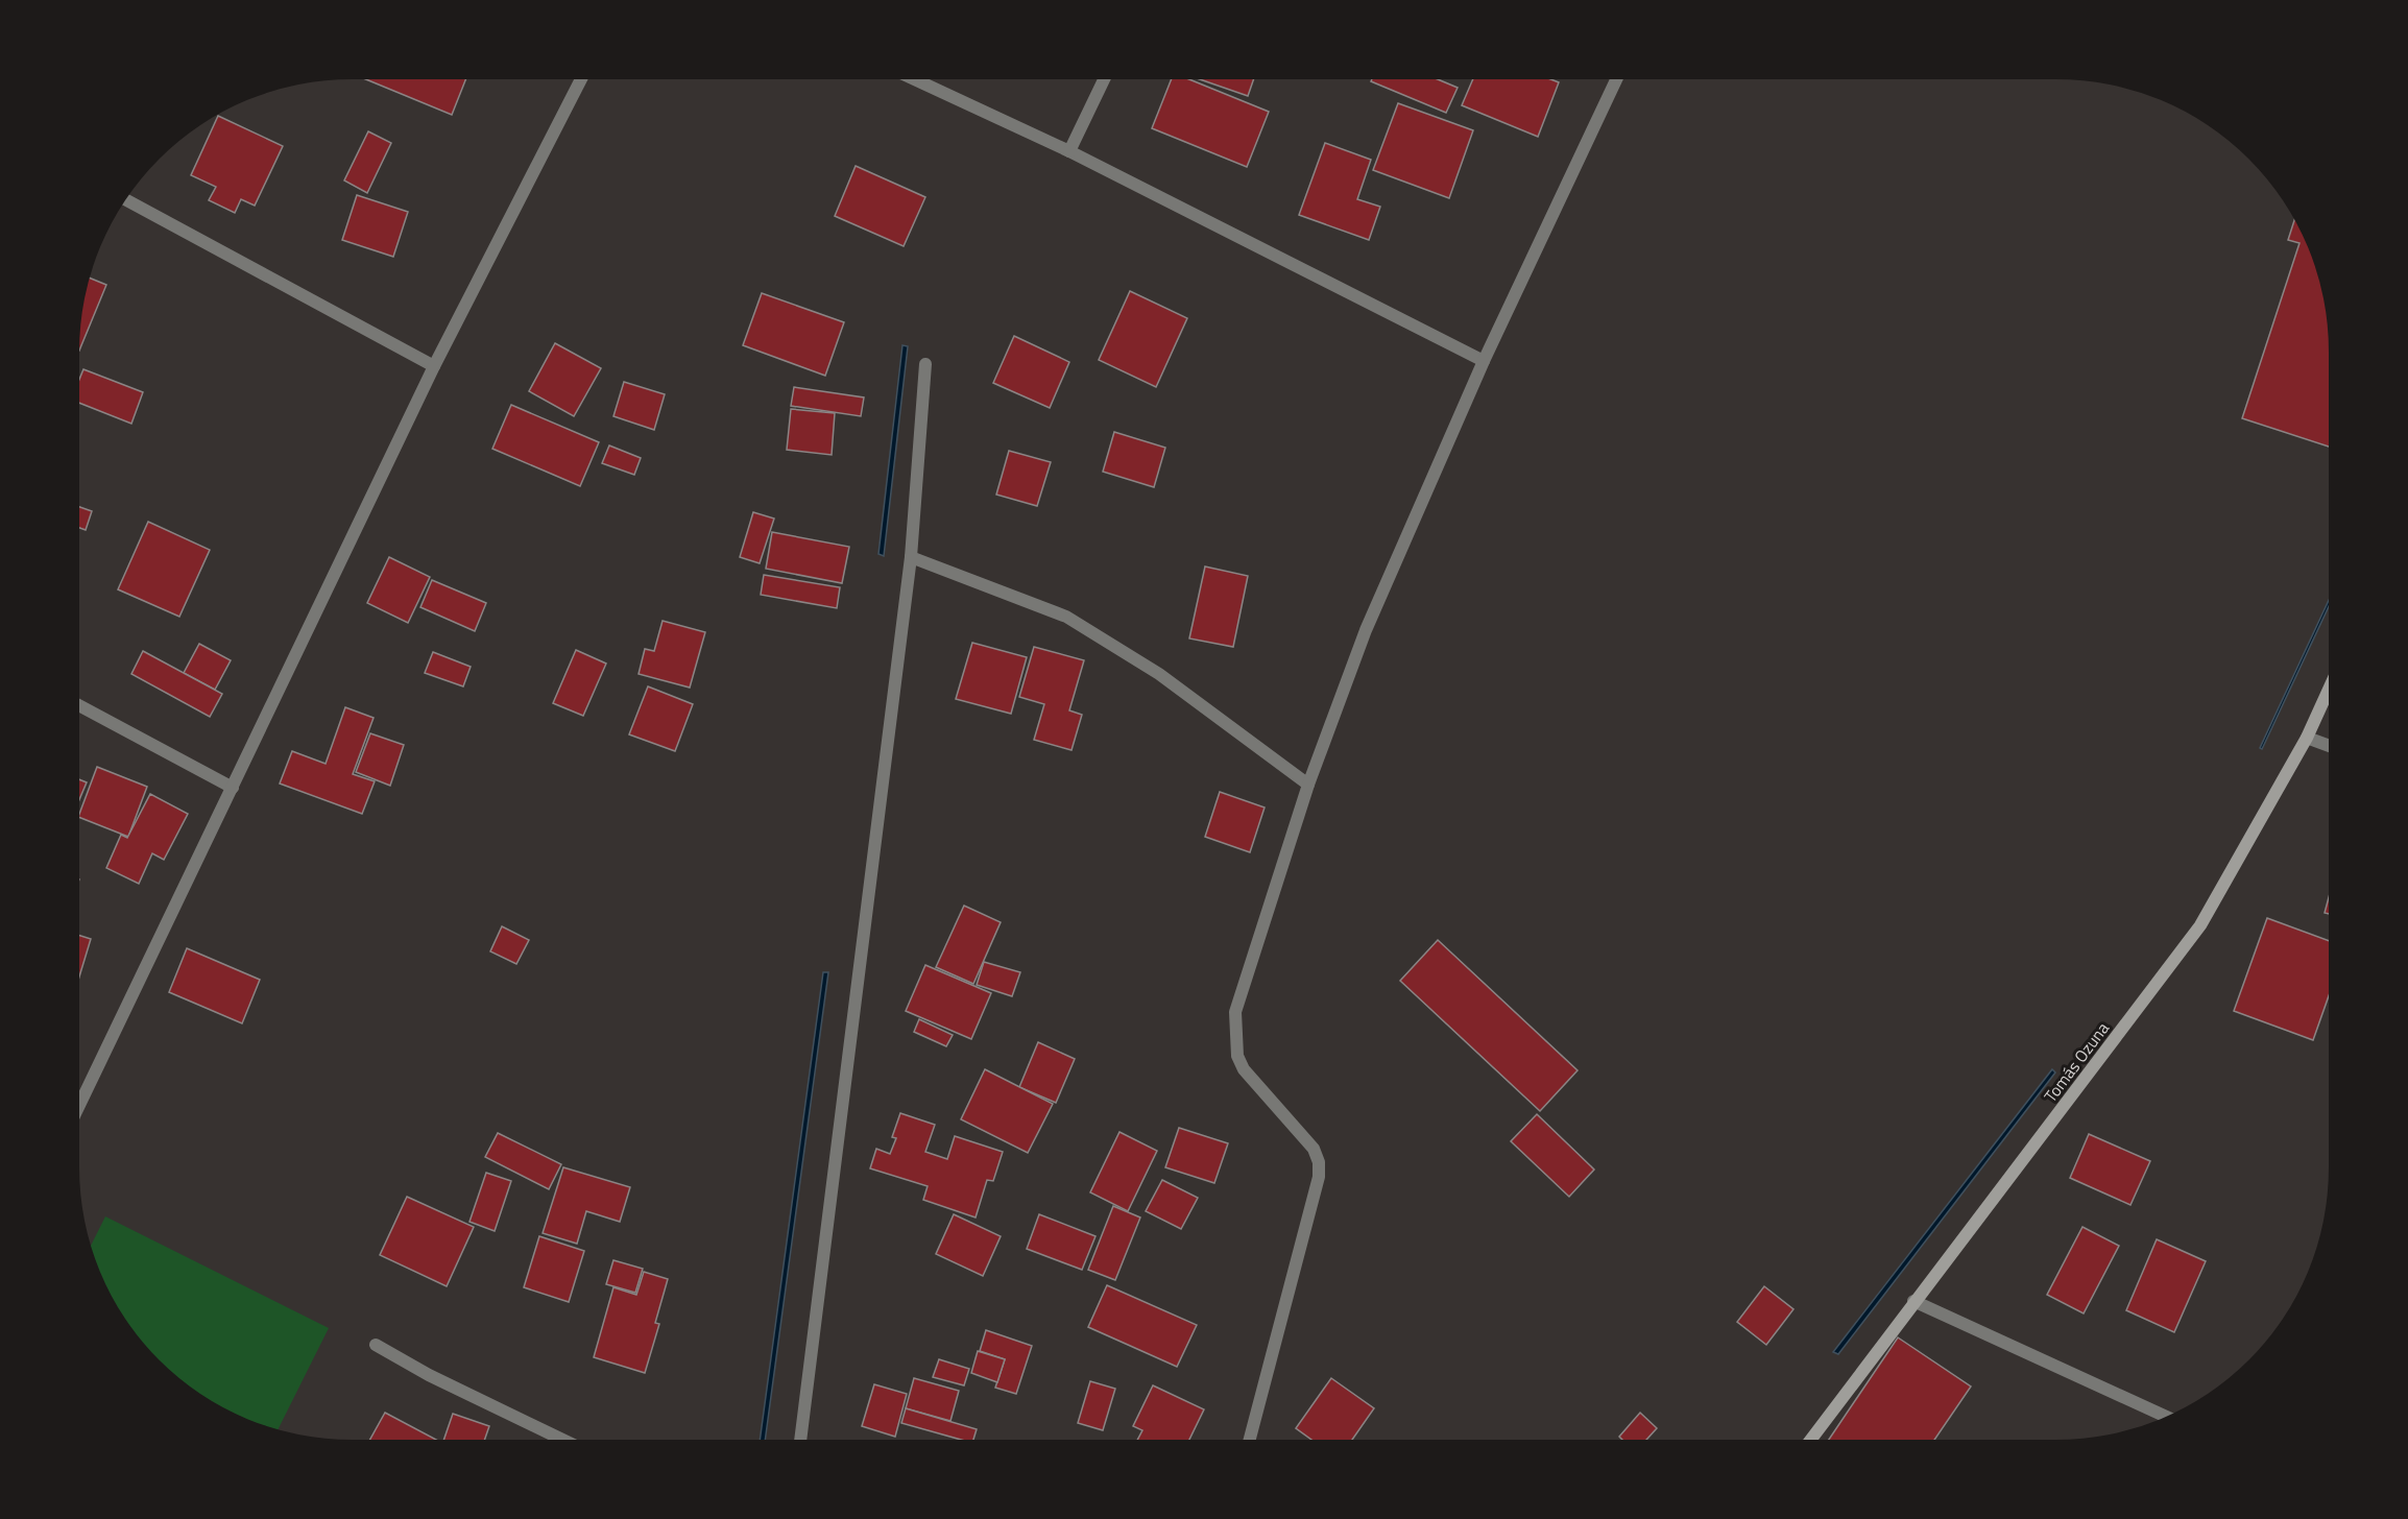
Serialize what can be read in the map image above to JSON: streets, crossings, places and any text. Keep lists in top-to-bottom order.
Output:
{
  "streets": {
    "street": ["Tomás Ozuna"]
  }
}
